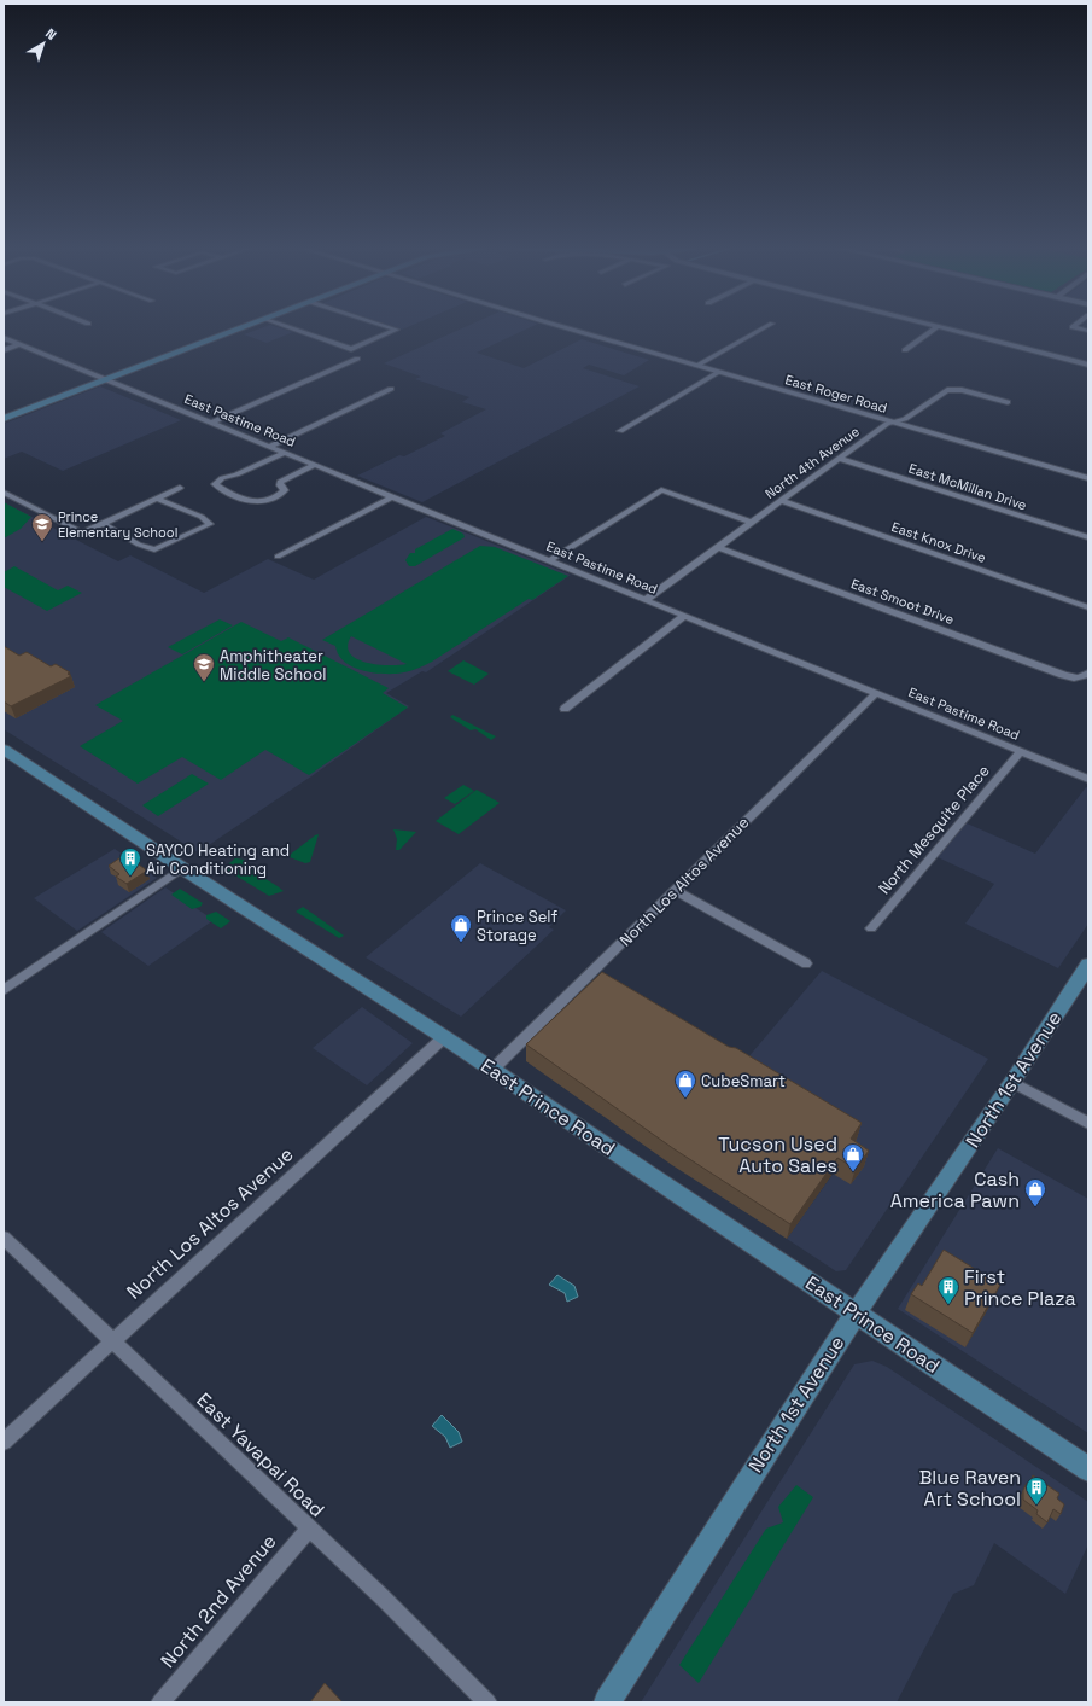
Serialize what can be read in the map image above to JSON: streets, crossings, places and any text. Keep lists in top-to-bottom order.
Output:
{
  "streets": {
    "main road": ["North 1st Avenue", "East Prince Road"],
    "street": [
      "East Roger Road",
      "East Pastime Road",
      "North 4th Avenue",
      "East McMillan Drive",
      "East Knox Drive",
      "East Smoot Drive",
      "North Mesquite Place",
      "North Los Altos Avenue",
      "East Yavapai Road",
      "North 2nd Avenue"
    ]
  },
  "crossings": [
    ["East Roger Road", "North 4th Avenue"],
    ["East Pastime Road", "North 4th Avenue"],
    ["East Pastime Road", "North Mesquite Place"],
    ["East Pastime Road", "North Los Altos Avenue"],
    ["North 4th Avenue", "East McMillan Drive"],
    ["North 4th Avenue", "East Knox Drive"],
    ["North 4th Avenue", "East Smoot Drive"],
    ["North Los Altos Avenue", "East Prince Road"],
    ["North Los Altos Avenue", "East Yavapai Road"],
    ["North 1st Avenue", "East Prince Road"],
    ["East Yavapai Road", "North 2nd Avenue"]
  ],
  "places": {
    "school or university": ["Prince Elementary School", "Amphitheater Middle School"],
    "building": ["SAYCO Heating and Air Conditioning", "First Prince Plaza", "Blue Raven Art School"],
    "shop": [
      "Prince Self Storage",
      "CubeSmart",
      "Tucson Used Auto Sales",
      "Cash America Pawn"
    ]
  },
  "north": "top right"
}
